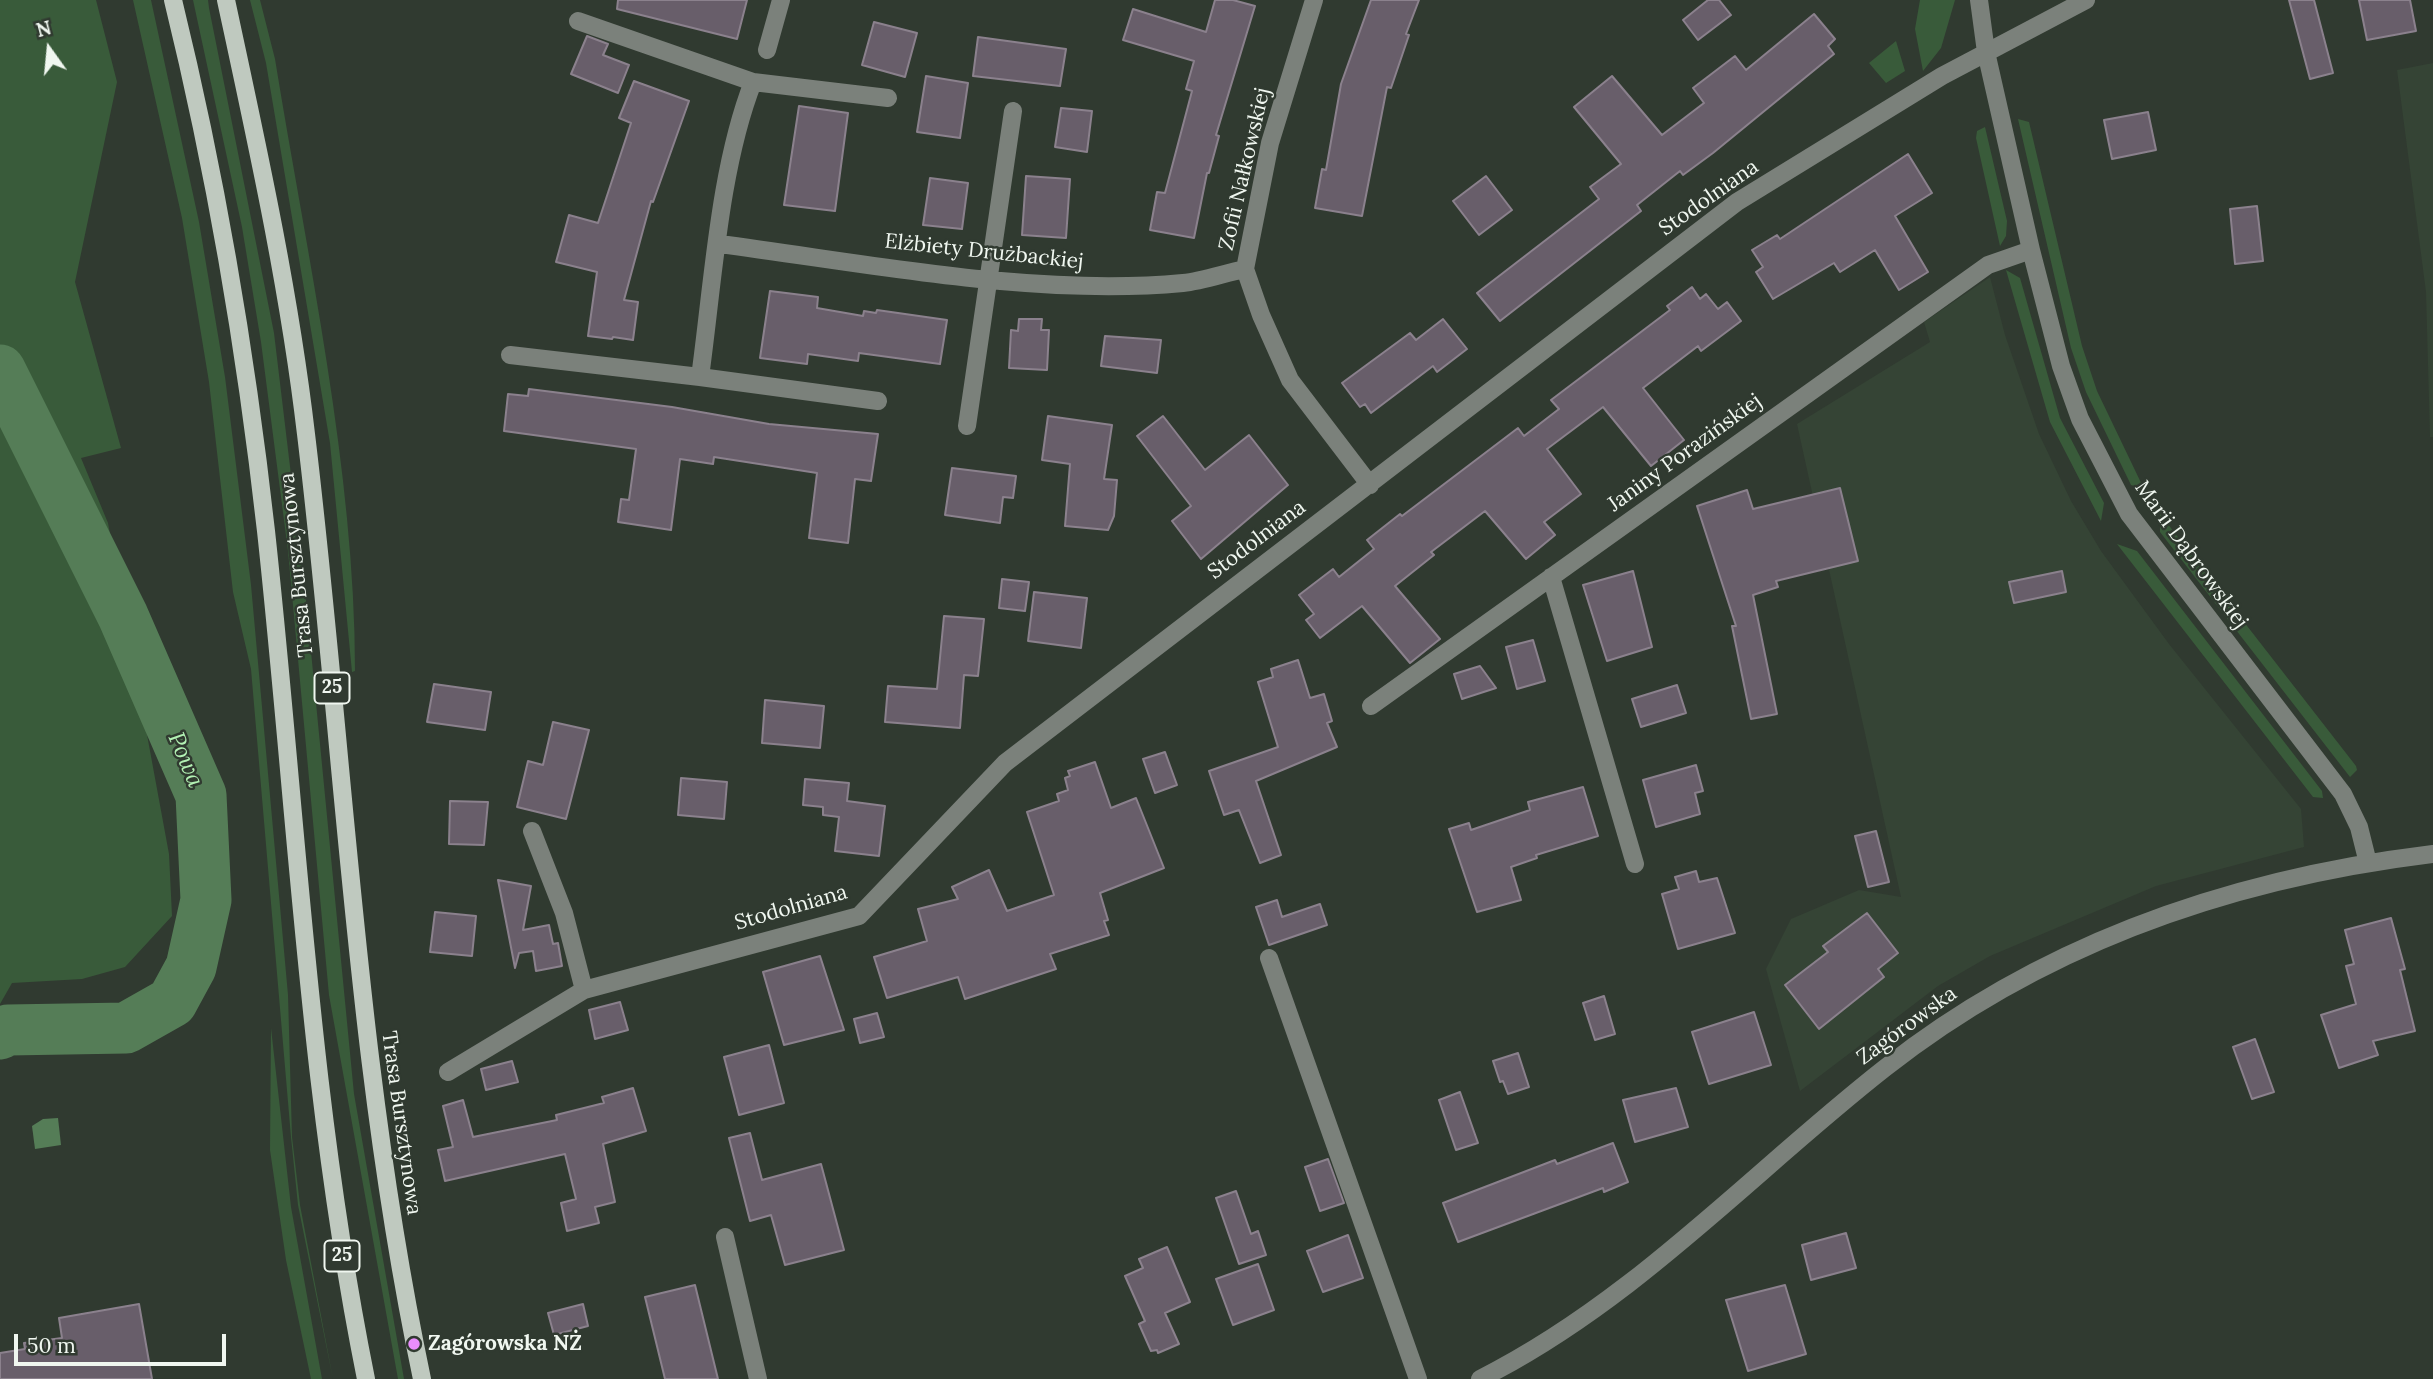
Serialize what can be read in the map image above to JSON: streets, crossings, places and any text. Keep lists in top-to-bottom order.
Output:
{
  "streets": {
    "main road": ["Trasa Bursztynowa", "25"],
    "street": [
      "Zofii Nałkowskiej",
      "Stodolniana",
      "Elżbiety Drużbackiej",
      "Janiny Porazińskiej",
      "Marii Dąbrowskiej",
      "Zagórowska"
    ]
  },
  "crossings": [
    ["Zofii Nałkowskiej", "Stodolniana"],
    ["Zofii Nałkowskiej", "Elżbiety Drużbackiej"],
    ["Stodolniana", "Marii Dąbrowskiej"],
    ["Janiny Porazińskiej", "Marii Dąbrowskiej"],
    ["Marii Dąbrowskiej", "Zagórowska"]
  ],
  "water": ["Powa"],
  "places": ["Zagórowska NŻ"],
  "scale_bar": "50 m",
  "north": "top"
}
